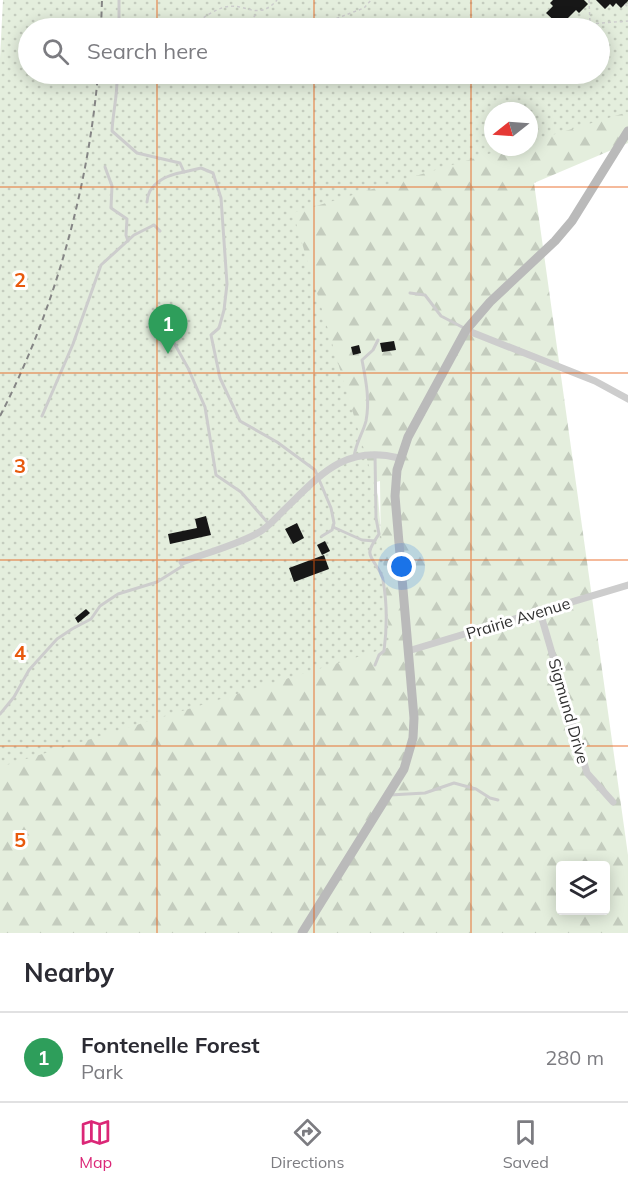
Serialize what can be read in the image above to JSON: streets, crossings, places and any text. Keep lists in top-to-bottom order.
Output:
{
  "streets": {
    "street": ["Prairie Avenue", "Sigmund Drive"]
  },
  "crossings": [
    ["Prairie Avenue", "Sigmund Drive"]
  ],
  "north": "left",
  "page": {
    "search": "Search here",
    "pins": "1",
    "heading": "Nearby",
    "list": [
      {
        "mark": "1",
        "name": "Fontenelle Forest",
        "note": "Park",
        "value": "280 m"
      }
    ],
    "nav": ["Map", "Directions", "Saved"]
  },
  "grid": {
    "rows": [
      "2",
      "3",
      "4",
      "5"
    ]
  }
}
